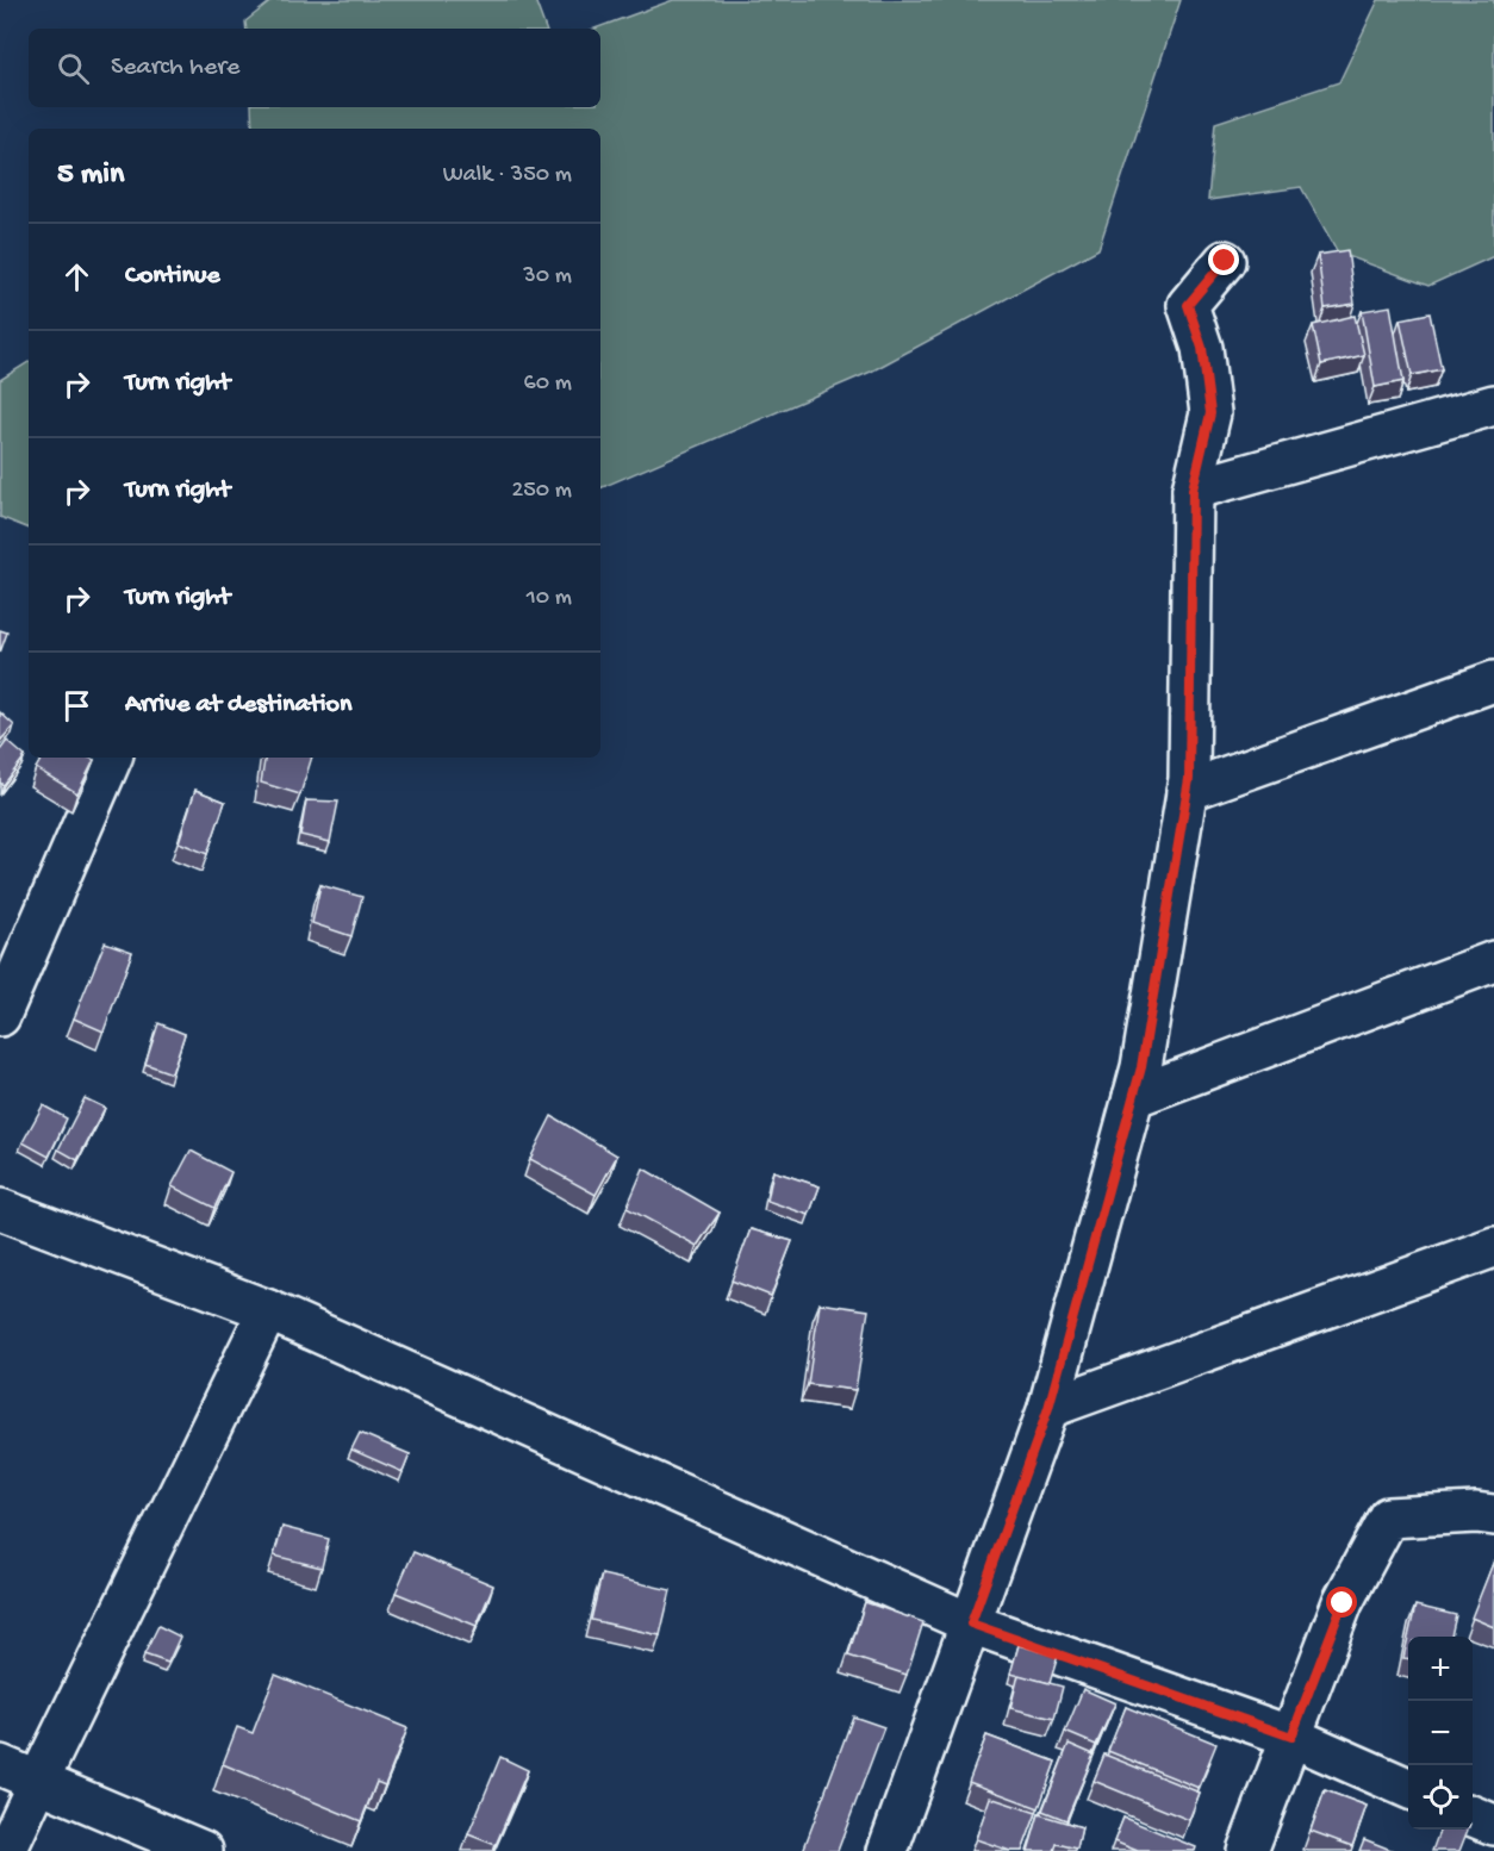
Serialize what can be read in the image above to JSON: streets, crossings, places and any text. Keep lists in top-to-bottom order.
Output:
{
  "page": {
    "search": "Search here",
    "heading": ["5 min", "Walk · 350 m"],
    "list": [
      ["Continue", "30 m"],
      ["Turn right", "60 m"],
      ["Turn right", "250 m"],
      ["Turn right", "10 m"],
      "Arrive at destination"
    ],
    "map_buttons": ["+", "−"]
  }
}
